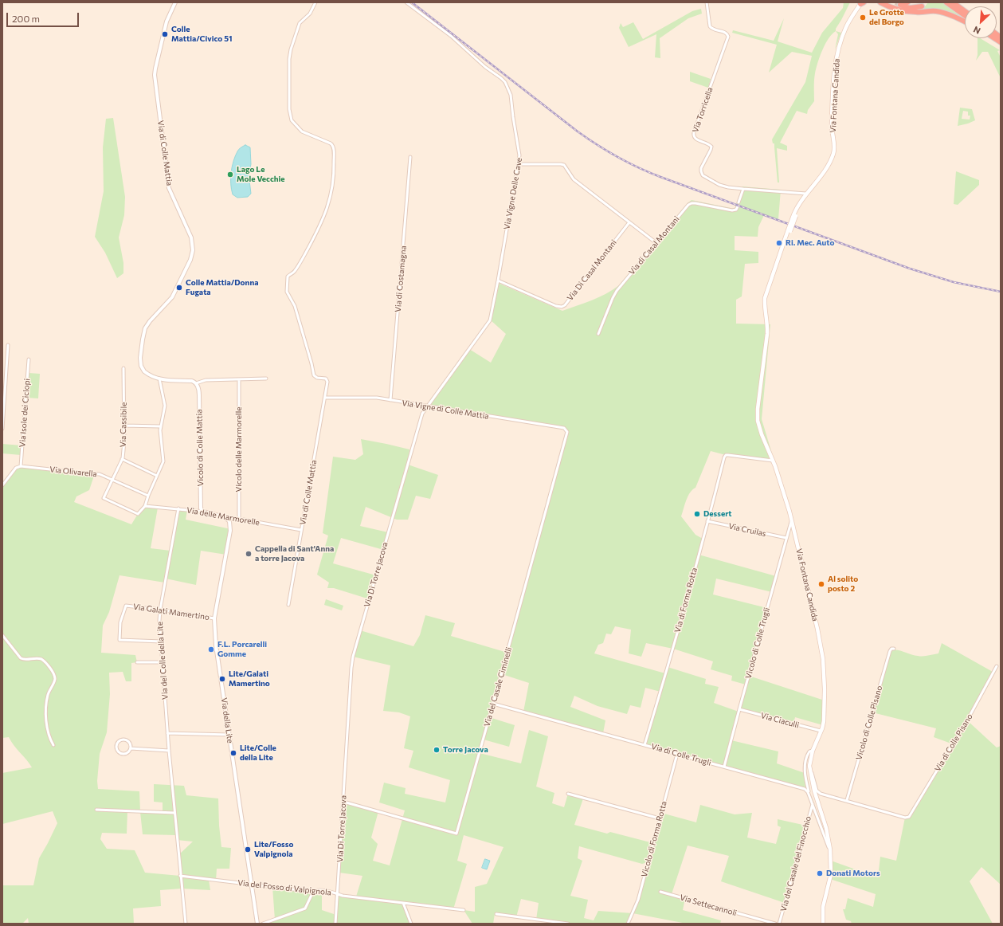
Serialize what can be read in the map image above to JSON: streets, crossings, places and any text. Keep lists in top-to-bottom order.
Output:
{
  "streets": {
    "main road": ["Via Fontana Candida"],
    "street": [
      "Via Torricella",
      "Via di Colle Mattia",
      "Via Vigne Delle Cave",
      "Via di Casal Montani",
      "Via Di Casal Montani",
      "Via di Costamagna",
      "Via Vigne di Colle Mattia",
      "Via Isole dei Ciclopi",
      "Via Cassibile",
      "Vicolo di Colle Mattia",
      "Vicolo delle Marmorelle",
      "Via Olivarella",
      "Via delle Marmorelle",
      "Via Cruilas",
      "Via Di Torre Jacova",
      "Via di Forma Rotta",
      "Via Galati Mamertino",
      "Vicolo di Colle Trugli",
      "Via del Colle della Lite",
      "Via del Casale Ciminelli",
      "Via della Lite",
      "Via Ciaculli",
      "Vicolo di Colle Pisano",
      "Via di Colle Pisano",
      "Via di Colle Trugli",
      "Vicolo di Forma Rotta",
      "Via del Casale del Finocchio",
      "Via del Fosso di Valpignola",
      "Via Settecannoli"
    ]
  },
  "crossings": [
    ["Via Fontana Candida", "Via di Forma Rotta"],
    ["Via Fontana Candida", "Vicolo di Colle Trugli"],
    ["Via Fontana Candida", "Via Ciaculli"],
    ["Via di Colle Mattia", "Via Vigne di Colle Mattia"],
    ["Via di Colle Mattia", "Vicolo di Colle Mattia"],
    ["Via di Colle Mattia", "Vicolo delle Marmorelle"],
    ["Via di Colle Mattia", "Via delle Marmorelle"],
    ["Via Vigne Delle Cave", "Via Di Casal Montani"],
    ["Via Vigne Delle Cave", "Via Di Torre Jacova"],
    ["Via Di Casal Montani", "Via Di Torre Jacova"],
    ["Via di Costamagna", "Via Vigne di Colle Mattia"],
    ["Via Vigne di Colle Mattia", "Via Di Torre Jacova"],
    ["Via Vigne di Colle Mattia", "Via del Casale Ciminelli"],
    ["Via Isole dei Ciclopi", "Via Olivarella"],
    ["Via Cassibile", "Via Olivarella"],
    ["Via Cassibile", "Via delle Marmorelle"],
    ["Vicolo di Colle Mattia", "Via delle Marmorelle"],
    ["Vicolo delle Marmorelle", "Via delle Marmorelle"],
    ["Via delle Marmorelle", "Via del Colle della Lite"],
    ["Via delle Marmorelle", "Via della Lite"],
    ["Via Cruilas", "Via di Forma Rotta"],
    ["Via Cruilas", "Vicolo di Colle Trugli"],
    ["Via Di Torre Jacova", "Via del Casale Ciminelli"],
    ["Via Di Torre Jacova", "Via del Fosso di Valpignola"],
    ["Via di Forma Rotta", "Via di Colle Trugli"],
    ["Via Galati Mamertino", "Via del Colle della Lite"],
    ["Via Galati Mamertino", "Via della Lite"],
    ["Vicolo di Colle Trugli", "Via Ciaculli"],
    ["Vicolo di Colle Trugli", "Via di Colle Trugli"],
    ["Via del Colle della Lite", "Via del Fosso di Valpignola"],
    ["Via del Casale Ciminelli", "Via di Colle Trugli"],
    ["Via della Lite", "Via del Fosso di Valpignola"],
    ["Vicolo di Colle Pisano", "Via di Colle Pisano"],
    ["Via di Colle Trugli", "Vicolo di Forma Rotta"]
  ],
  "places": [
    "Le Grotte del Borgo",
    "Colle Mattia/Civico 51",
    "Lago Le Mole Vecchie",
    "Ri. Mec. Auto",
    "Colle Mattia/Donna Fugata",
    "Dessert",
    "Cappella di Sant'Anna a torre Jacova",
    "Al solito posto 2",
    "F.L. Porcarelli Gomme",
    "Lite/Galati Mamertino",
    "Torre Jacova",
    "Lite/Colle della Lite",
    "Lite/Fosso Valpignola",
    "Donati Motors"
  ],
  "scale_bar": "200 m",
  "north": "bottom left"
}
